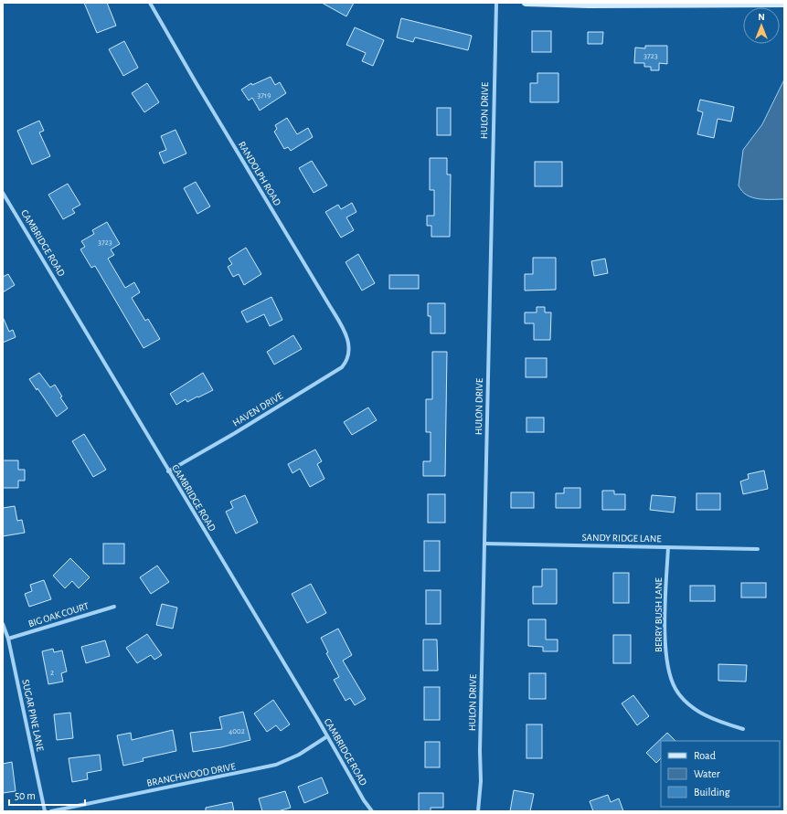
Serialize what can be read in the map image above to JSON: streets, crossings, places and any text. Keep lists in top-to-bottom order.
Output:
{
  "streets": {
    "street": [
      "HULON DRIVE",
      "RANDOLPH ROAD",
      "CAMBRIDGE ROAD",
      "HAVEN DRIVE",
      "SANDY RIDGE LANE",
      "BIG OAK COURT",
      "BERRY BUSH LANE",
      "SUGAR PINE LANE",
      "BRANCHWOOD DRIVE"
    ]
  },
  "crossings": [
    ["HULON DRIVE", "SANDY RIDGE LANE"],
    ["RANDOLPH ROAD", "HAVEN DRIVE"],
    ["CAMBRIDGE ROAD", "HAVEN DRIVE"],
    ["CAMBRIDGE ROAD", "BRANCHWOOD DRIVE"],
    ["SANDY RIDGE LANE", "BERRY BUSH LANE"],
    ["BIG OAK COURT", "SUGAR PINE LANE"]
  ],
  "house_numbers": [
    "3723",
    "3719",
    "3723",
    "2",
    "4002"
  ],
  "legend": ["Road", "Water", "Building"],
  "scale_bar": "50 m",
  "north": "top"
}
